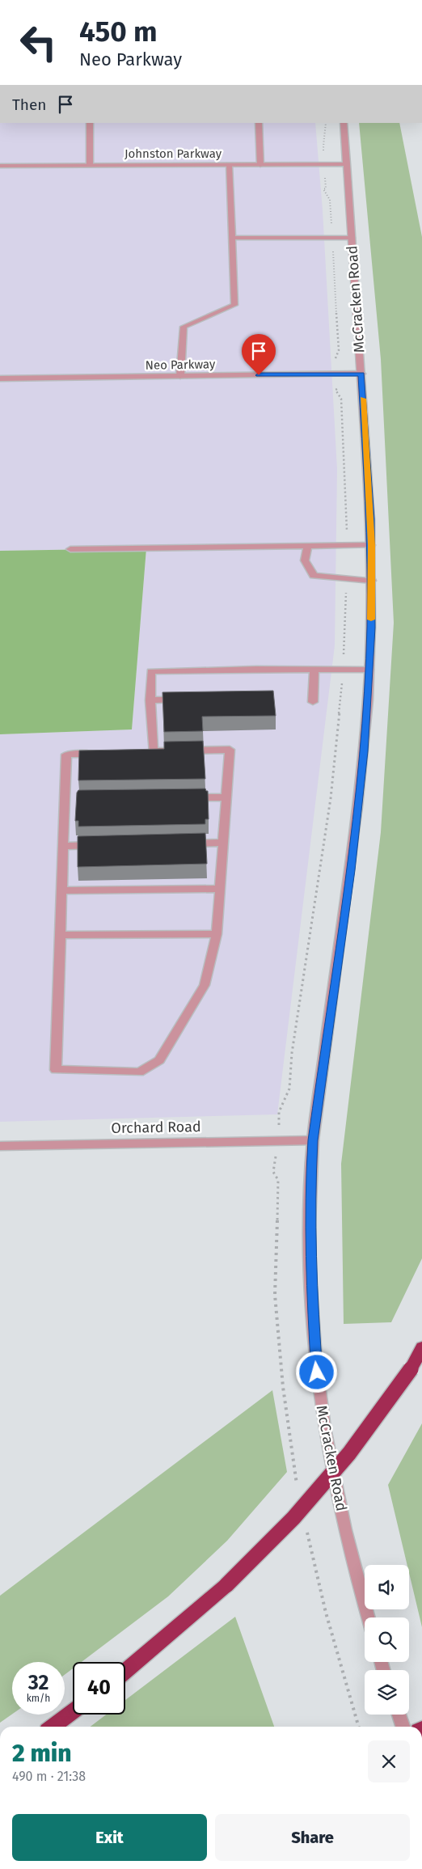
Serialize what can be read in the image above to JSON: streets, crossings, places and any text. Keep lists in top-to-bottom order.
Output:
{
  "streets": {
    "street": [
      "Johnston Parkway",
      "McCracken Road",
      "Neo Parkway",
      "Orchard Road"
    ]
  },
  "crossings": [
    ["Johnston Parkway", "McCracken Road"],
    ["McCracken Road", "Neo Parkway"],
    ["McCracken Road", "Orchard Road"]
  ],
  "page": {
    "turn": ["450 m", "Neo Parkway"],
    "then": "Then",
    "speed": "32 km/h",
    "limit": "40",
    "heading": ["2 min", "490 m · 21:38"],
    "buttons": ["Exit", "Share"]
  }
}
